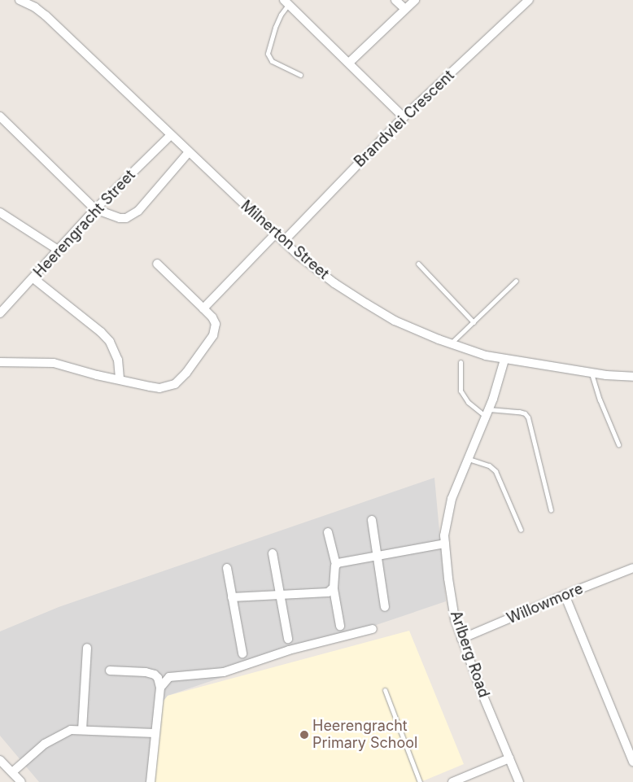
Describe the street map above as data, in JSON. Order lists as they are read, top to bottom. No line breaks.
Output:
{"streets":{"street":["Brandvlei Crescent","Heerengracht Street","Milnerton Street","Willowmore","Arlberg Road"]},"crossings":[["Brandvlei Crescent","Milnerton Street"],["Heerengracht Street","Milnerton Street"],["Milnerton Street","Arlberg Road"],["Willowmore","Arlberg Road"]],"places":["Heerengracht Primary School"]}
